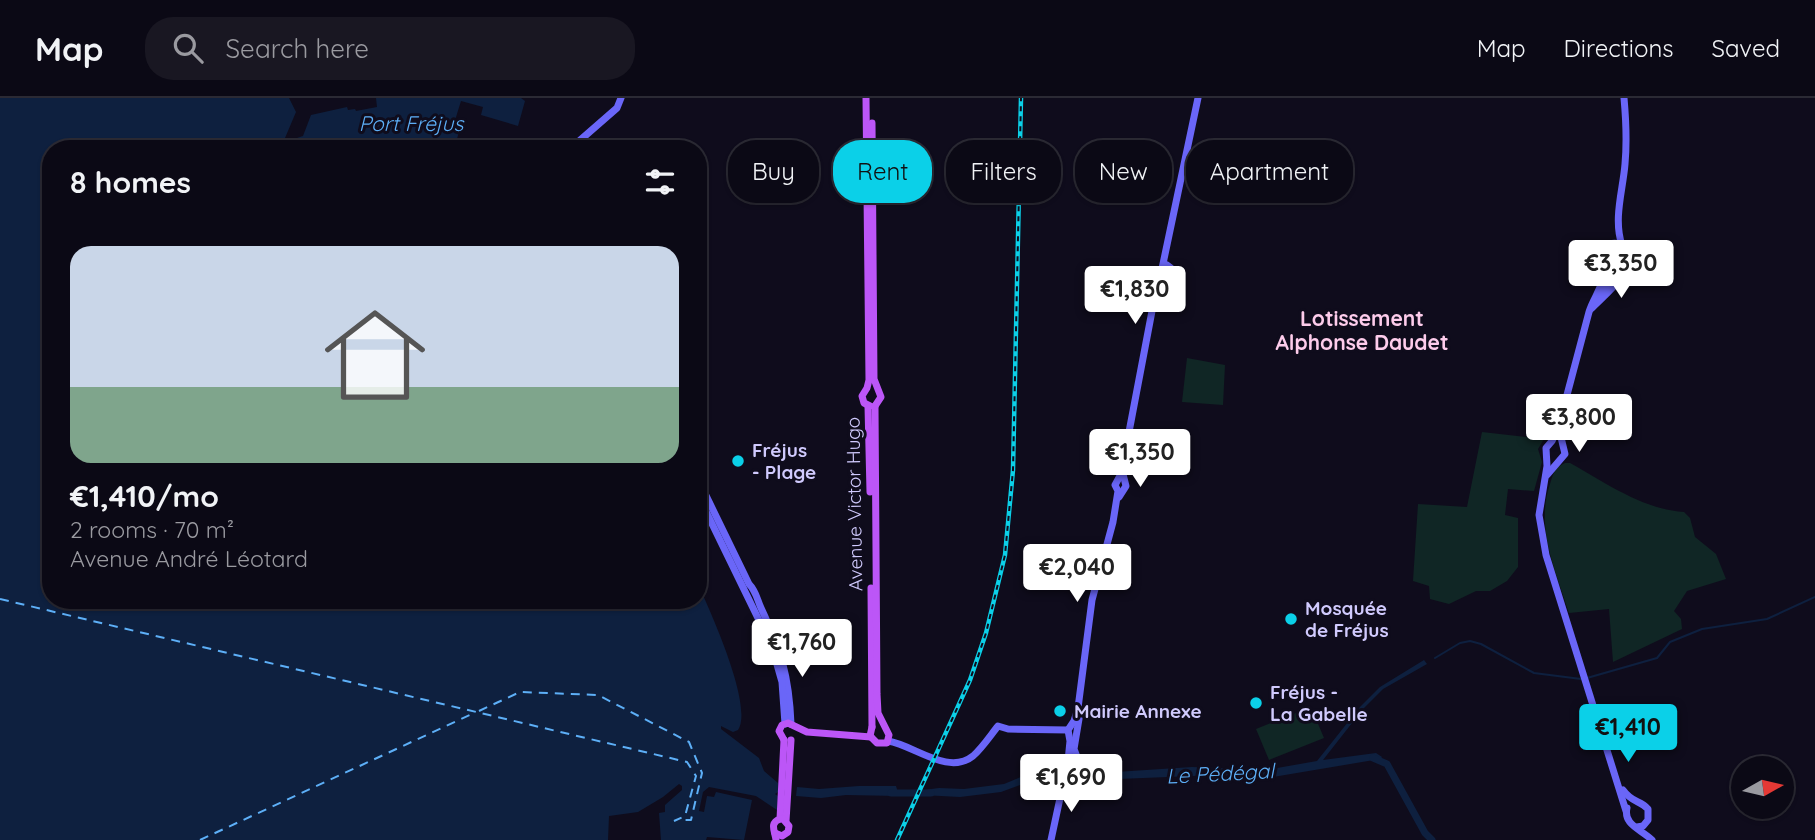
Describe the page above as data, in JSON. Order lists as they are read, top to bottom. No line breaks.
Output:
{"streets":{"main road":["Avenue Victor Hugo"]},"districts":["Lotissement Alphonse Daudet"],"water":["Port Fréjus","Le Pédégal"],"places":["Fréjus - Plage","Mosquée de Fréjus","Fréjus - La Gabelle","Mairie Annexe"],"north":"right","page":{"header":"Map","search":"Search here","nav":["Map","Directions","Saved"],"chip":["Buy","Rent","Filters","New","Apartment"],"heading":"8 homes","list":[{"name":"€1,410/mo","note":"2 rooms · 70 m² · Avenue André Léotard"}],"price":["€3,350","€1,830","€3,800","€1,350","€2,040","€1,760","€1,410","€1,690"]}}
